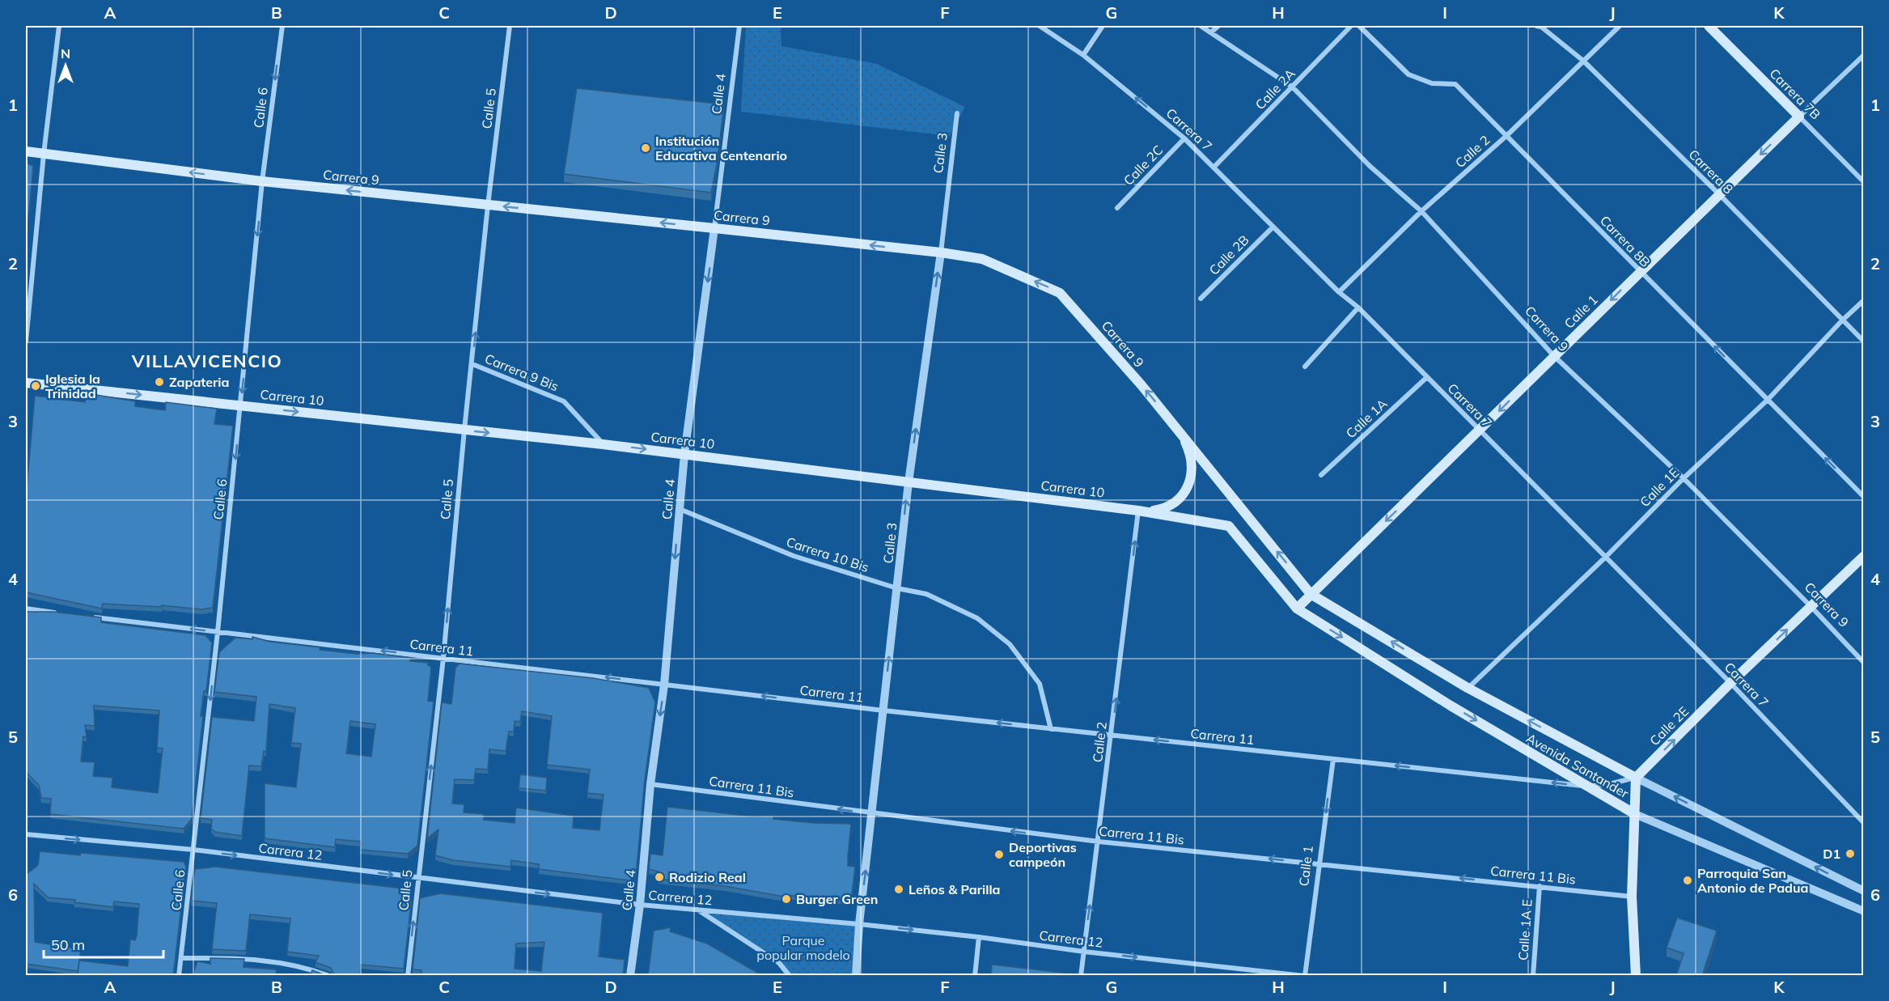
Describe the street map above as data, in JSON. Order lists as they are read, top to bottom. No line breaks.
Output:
{"streets":{"main road":["Carrera 7B","Carrera 9","Calle 1","Carrera 10","Calle 2E","Avenida Santander"],"street":["Calle 2A","Calle 4","Calle 6","Calle 5","Carrera 7","Calle 2","Calle 3","Calle 2C","Carrera 8","Carrera 8B","Calle 2B","Carrera 9 Bis","Calle 1A","Calle 1E","Carrera 10 Bis","Carrera 11","Carrera 11 Bis","Carrera 12","Calle 1A E"]},"crossings":[["Calle 2A","Carrera 7"],["Calle 2A","Carrera 9"],["Calle 4","Carrera 9"],["Calle 4","Carrera 10"],["Calle 4","Carrera 10 Bis"],["Calle 4","Carrera 11"],["Calle 4","Carrera 11 Bis"],["Calle 4","Carrera 12"],["Carrera 7B","Calle 1"],["Calle 6","Carrera 9"],["Calle 6","Carrera 10"],["Calle 6","Carrera 11"],["Calle 6","Carrera 12"],["Calle 5","Carrera 9"],["Calle 5","Carrera 9 Bis"],["Calle 5","Carrera 10"],["Calle 5","Carrera 11"],["Calle 5","Carrera 12"],["Carrera 7","Calle 2"],["Carrera 7","Calle 2C"],["Carrera 7","Calle 2B"],["Carrera 7","Calle 1"],["Carrera 7","Calle 1A"],["Carrera 7","Calle 1E"],["Carrera 7","Calle 2E"],["Calle 2","Carrera 8"],["Calle 2","Carrera 9"],["Calle 2","Carrera 8B"],["Calle 2","Carrera 10"],["Calle 2","Carrera 11"],["Calle 2","Carrera 11 Bis"],["Calle 2","Carrera 12"],["Calle 3","Carrera 9"],["Calle 3","Carrera 10"],["Calle 3","Carrera 10 Bis"],["Calle 3","Carrera 11"],["Calle 3","Carrera 11 Bis"],["Calle 3","Carrera 12"],["Carrera 8","Calle 1"],["Carrera 8","Calle 1E"],["Carrera 9","Calle 1"],["Carrera 9","Calle 1E"],["Carrera 9","Calle 2E"],["Carrera 9","Avenida Santander"],["Carrera 8B","Calle 1"],["Carrera 8B","Calle 1E"],["Calle 1","Carrera 10"],["Calle 1","Carrera 11"],["Calle 1","Avenida Santander"],["Calle 1","Carrera 11 Bis"],["Calle 1","Carrera 12"],["Carrera 9 Bis","Carrera 10"],["Carrera 10","Avenida Santander"],["Calle 1E","Avenida Santander"],["Carrera 10 Bis","Carrera 11"],["Carrera 11","Calle 2E"],["Carrera 11","Avenida Santander"],["Calle 2E","Avenida Santander"],["Carrera 11 Bis","Calle 1A E"]],"one_way":["Calle 4","Calle 6","Calle 5","Calle 2","Calle 3","Carrera 9","Carrera 8B","Calle 1","Carrera 10","Carrera 11","Calle 2E","Carrera 11 Bis","Carrera 12"],"districts":["VILLAVICENCIO"],"parks":["Parque popular modelo"],"places":["Institución Educativa Centenario","Zapateria","Iglesia la Trinidad","D1","Deportivas campeón","Rodizio Real","Parroquia San Antonio de Padua","Leños & Parilla","Burger Green"],"scale_bar":"50 m","north":"top","grid":{"columns":["A","B","C","D","E","F","G","H","I","J","K"],"rows":["1","2","3","4","5","6"]}}
